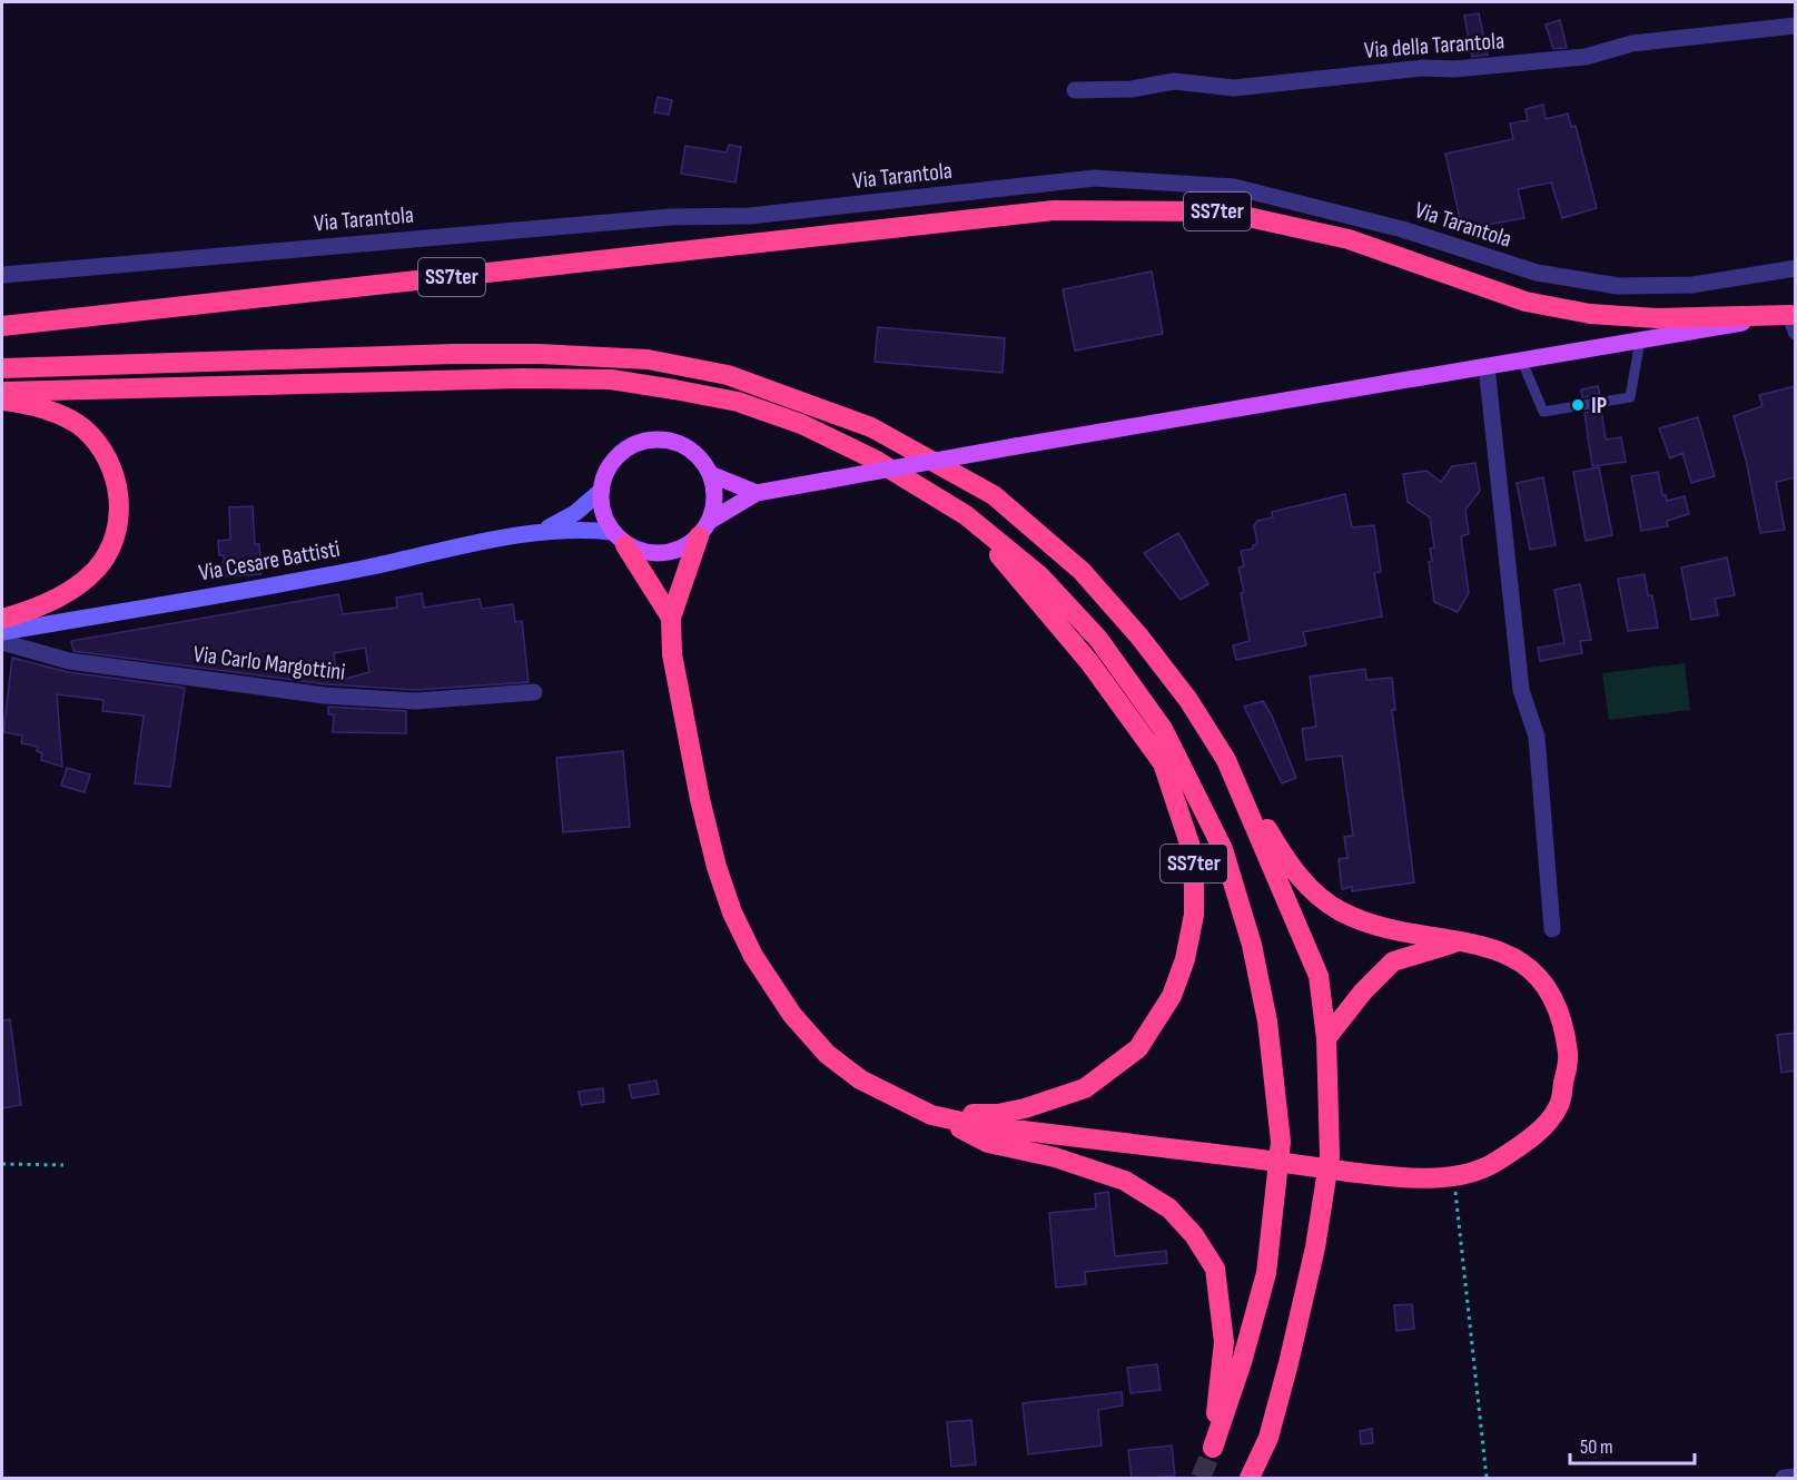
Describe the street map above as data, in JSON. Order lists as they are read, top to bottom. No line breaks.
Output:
{"streets":{"highway":["SS7ter"],"main road":["Via Cesare Battisti"],"street":["Via della Tarantola","Via Tarantola","Via Carlo Margottini"]},"places":["IP"],"scale_bar":"50 m"}
